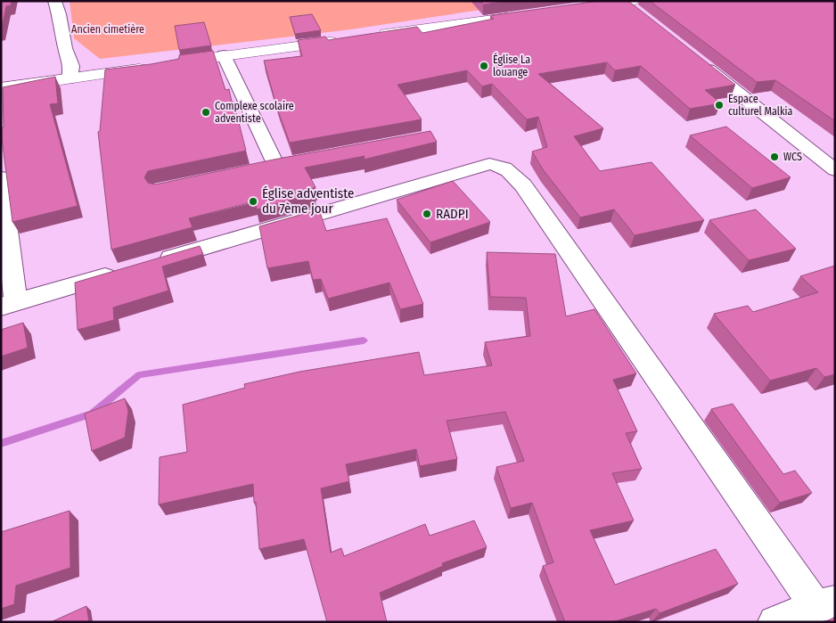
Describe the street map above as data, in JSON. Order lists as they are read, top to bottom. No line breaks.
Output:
{"parks":["Ancien cimetière"],"places":["Église La louange","Espace culturel Malkia","Complexe scolaire adventiste","WCS","Église adventiste du 7ème jour","RADPI"]}
